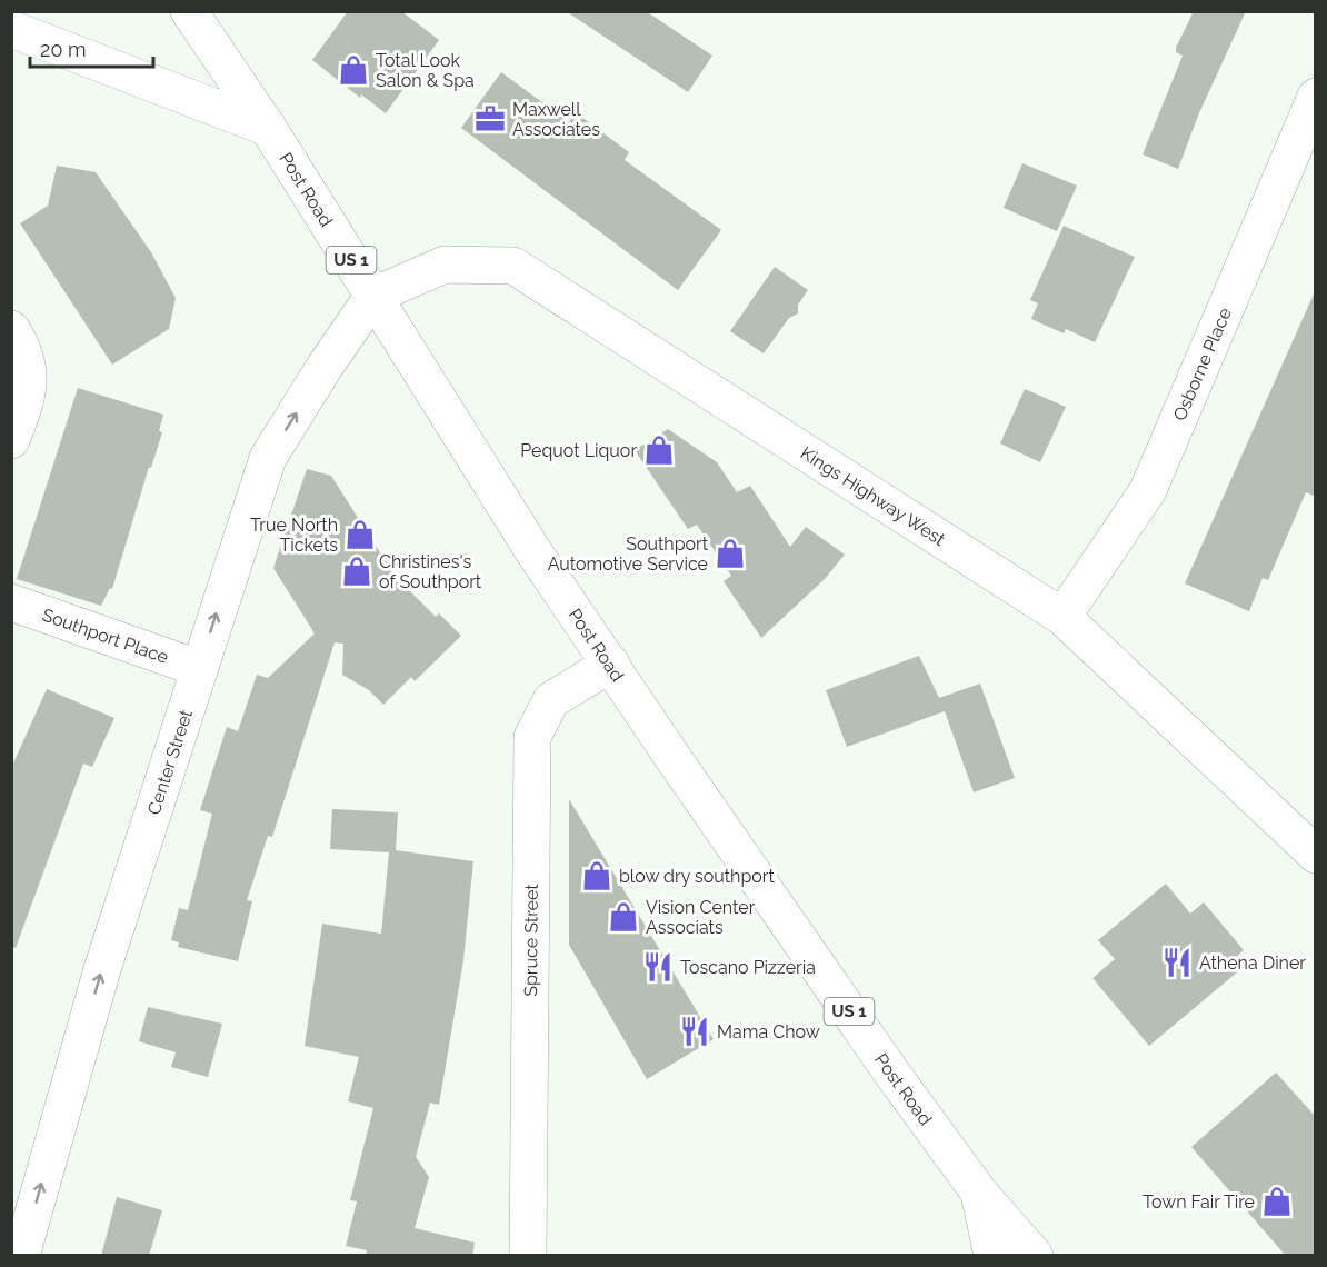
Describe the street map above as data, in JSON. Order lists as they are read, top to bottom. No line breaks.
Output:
{"streets":{"street":["Post Road","US 1","Osborne Place","Kings Highway West","Southport Place","Center Street","Spruce Street"]},"crossings":[["Post Road","Kings Highway West"],["Post Road","Center Street"],["Post Road","Spruce Street"],["Osborne Place","Kings Highway West"],["Kings Highway West","Center Street"],["Southport Place","Center Street"]],"one_way":["Center Street"],"places":{"shop":["Total Look Salon & Spa","Pequot Liquor","True North Tickets","Southport Automotive Service","Christines's of Southport","blow dry southport","Vision Center Associats","Town Fair Tire"],"office":["Maxwell Associates"],"restaurant":["Athena Diner","Toscano Pizzeria","Mama Chow"]},"scale_bar":"20 m"}
